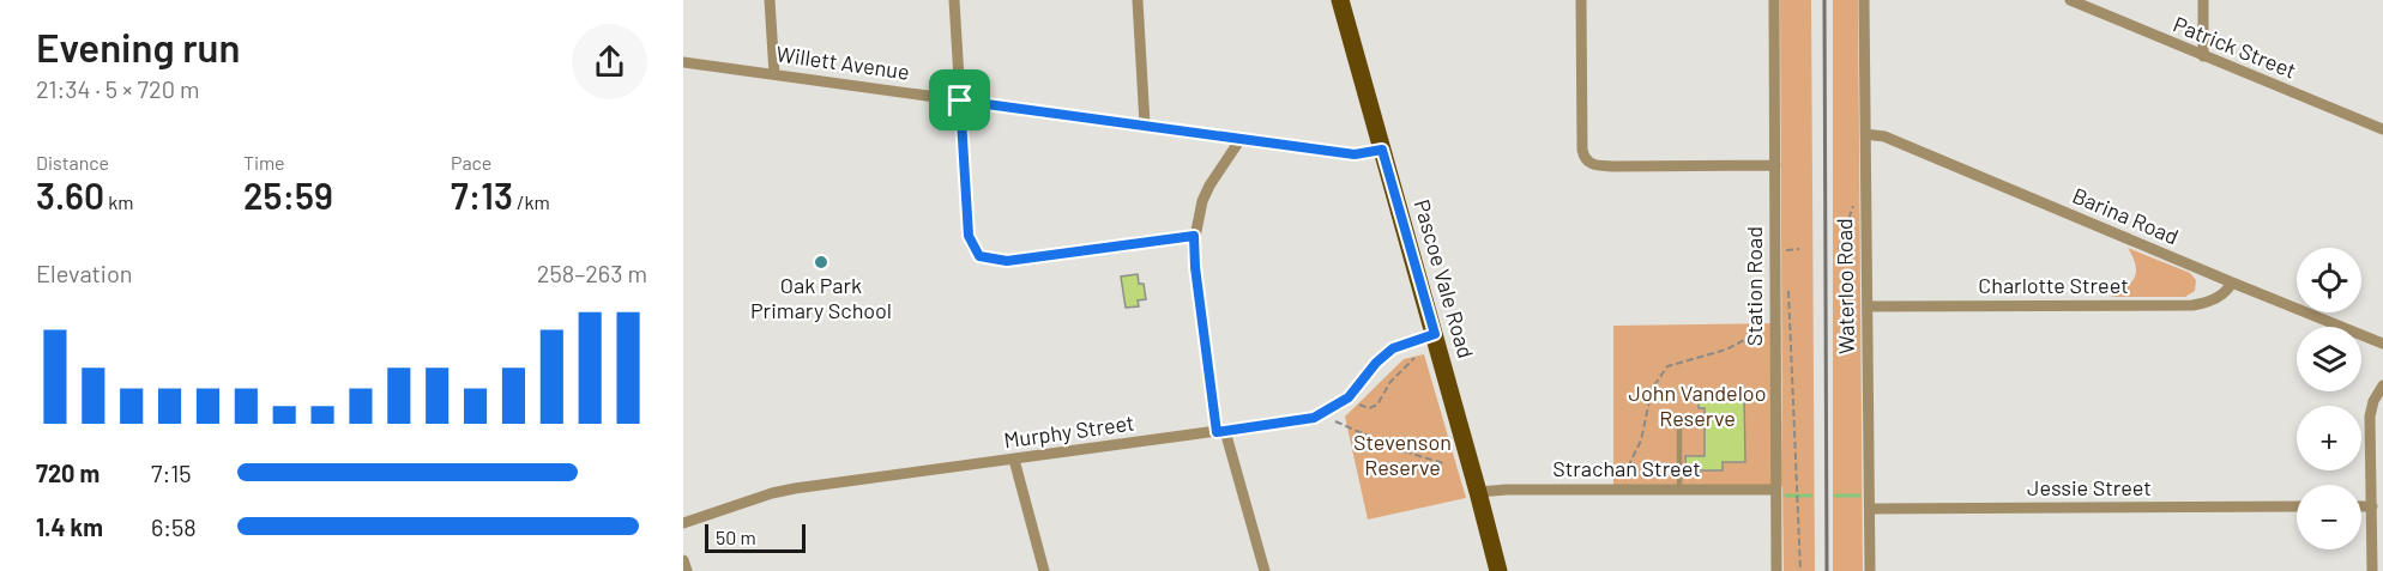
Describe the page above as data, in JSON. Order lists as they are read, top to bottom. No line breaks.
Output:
{"streets":{"main road":["Pascoe Vale Road"],"street":["Patrick Street","Willett Avenue","Barina Road","Station Road","Waterloo Road","Charlotte Street","Murphy Street","Strachan Street","Jessie Street"]},"crossings":[["Willett Avenue","Pascoe Vale Road"],["Barina Road","Waterloo Road"],["Barina Road","Charlotte Street"],["Pascoe Vale Road","Murphy Street"],["Pascoe Vale Road","Strachan Street"],["Station Road","Strachan Street"],["Waterloo Road","Charlotte Street"],["Waterloo Road","Jessie Street"]],"parks":["John Vandeloo Reserve","Stevenson Reserve"],"places":["Oak Park Primary School"],"scale_bar":"50 m","page":{"heading":["Evening run","21:34 · 5 × 720 m"],"stats":[["Distance","3.60 km"],["Time","25:59"],["Pace","7:13 /km"]],"chart":["Elevation","258–263 m"],"map_buttons":["+","−"],"list":[{"name":"720 m","note":"7:15"},{"name":"1.4 km","note":"6:58"}],"scale":"50 m"}}
